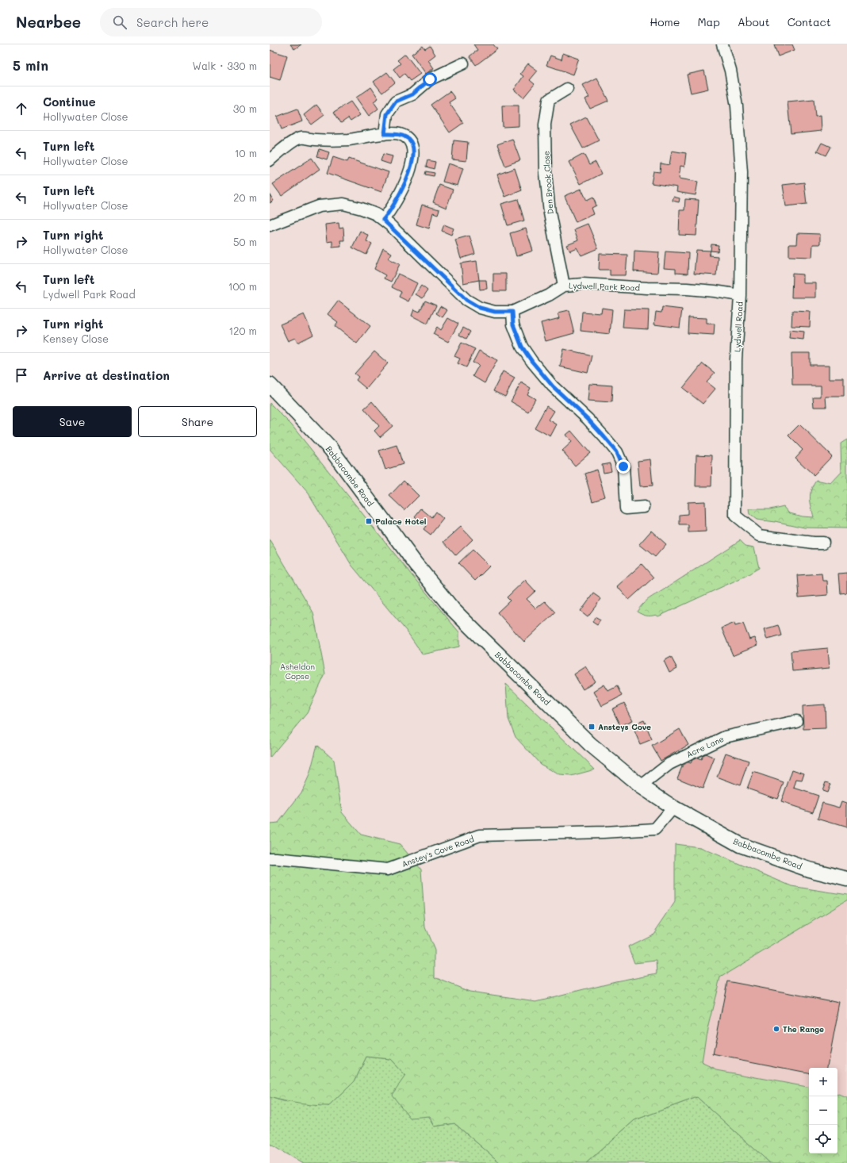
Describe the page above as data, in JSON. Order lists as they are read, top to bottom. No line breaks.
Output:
{"streets":{"main road":["Babbacombe Road"],"street":["Den Brook Close","Lydwell Park Road","Lydwell Road","Acre Lane","Anstey's Cove Road"]},"crossings":[["Den Brook Close","Lydwell Park Road"],["Lydwell Park Road","Lydwell Road"],["Babbacombe Road","Acre Lane"],["Babbacombe Road","Anstey's Cove Road"]],"parks":["Asheldon Copse"],"places":{"transit":["Palace Hotel","Ansteys Cove"],"other":["The Range"]},"page":{"header":"Nearbee","search":"Search here","nav":["Home","Map","About","Contact"],"heading":["5 min","Walk · 330 m"],"list":[["Continue","Hollywater Close","30 m"],["Turn left","Hollywater Close","10 m"],["Turn left","Hollywater Close","20 m"],["Turn right","Hollywater Close","50 m"],["Turn left","Lydwell Park Road","100 m"],["Turn right","Kensey Close","120 m"],"Arrive at destination"],"buttons":["Save","Share"],"map_buttons":["+","−"]}}
